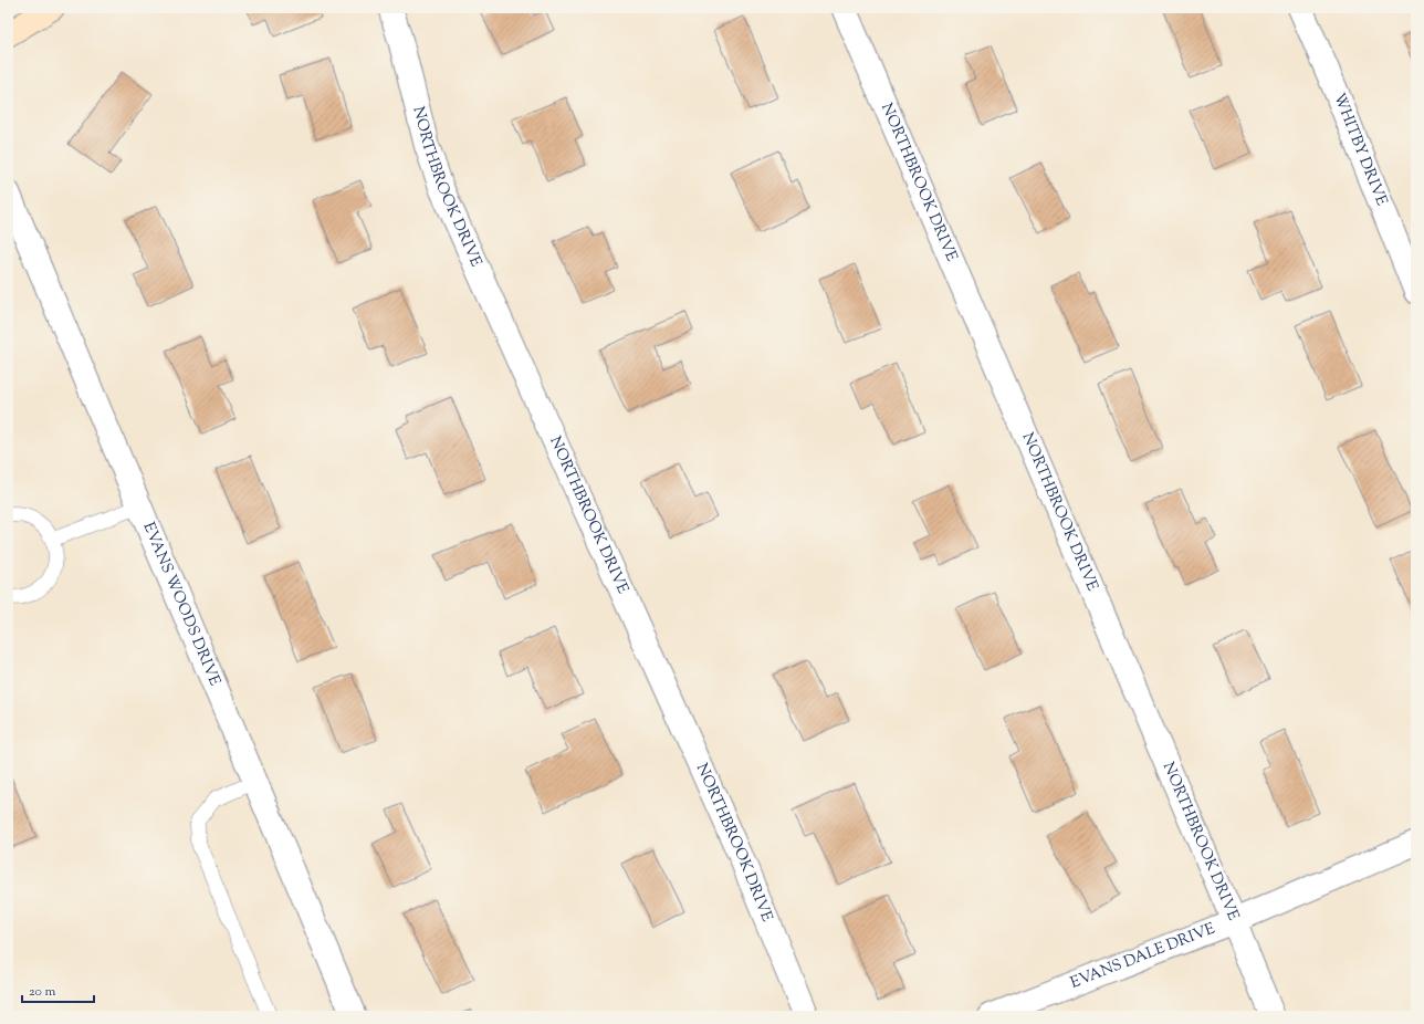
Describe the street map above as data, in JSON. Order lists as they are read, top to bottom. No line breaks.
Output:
{"streets":{"street":["WHITBY DRIVE","NORTHBROOK DRIVE","EVANS WOODS DRIVE","EVANS DALE DRIVE"]},"crossings":[["NORTHBROOK DRIVE","EVANS DALE DRIVE"]],"scale_bar":"20 m"}
